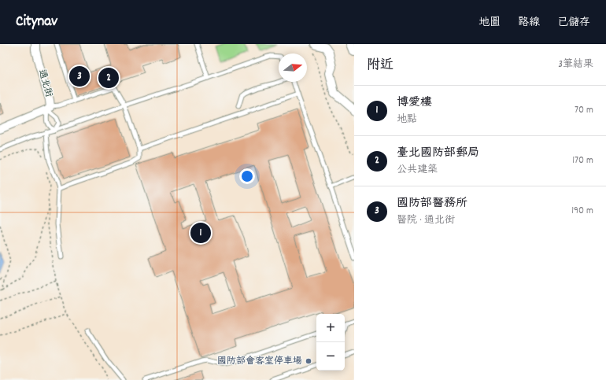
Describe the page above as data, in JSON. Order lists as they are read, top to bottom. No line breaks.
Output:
{"streets":{"street":["通北街"]},"places":["國防部會客室停車場"],"north":"right","page":{"header":"Citynav","nav":["地圖","路線","已儲存"],"heading":["附近","3筆結果"],"pins":["3","2","1"],"list":[{"mark":"1","name":"博愛樓","note":"地點","value":"70 m"},{"mark":"2","name":"臺北國防部郵局","note":"公共建築","value":"170 m"},{"mark":"3","name":"國防部醫務所","note":"醫院 · 通北街","value":"190 m"}],"map_buttons":["+","−"]}}
